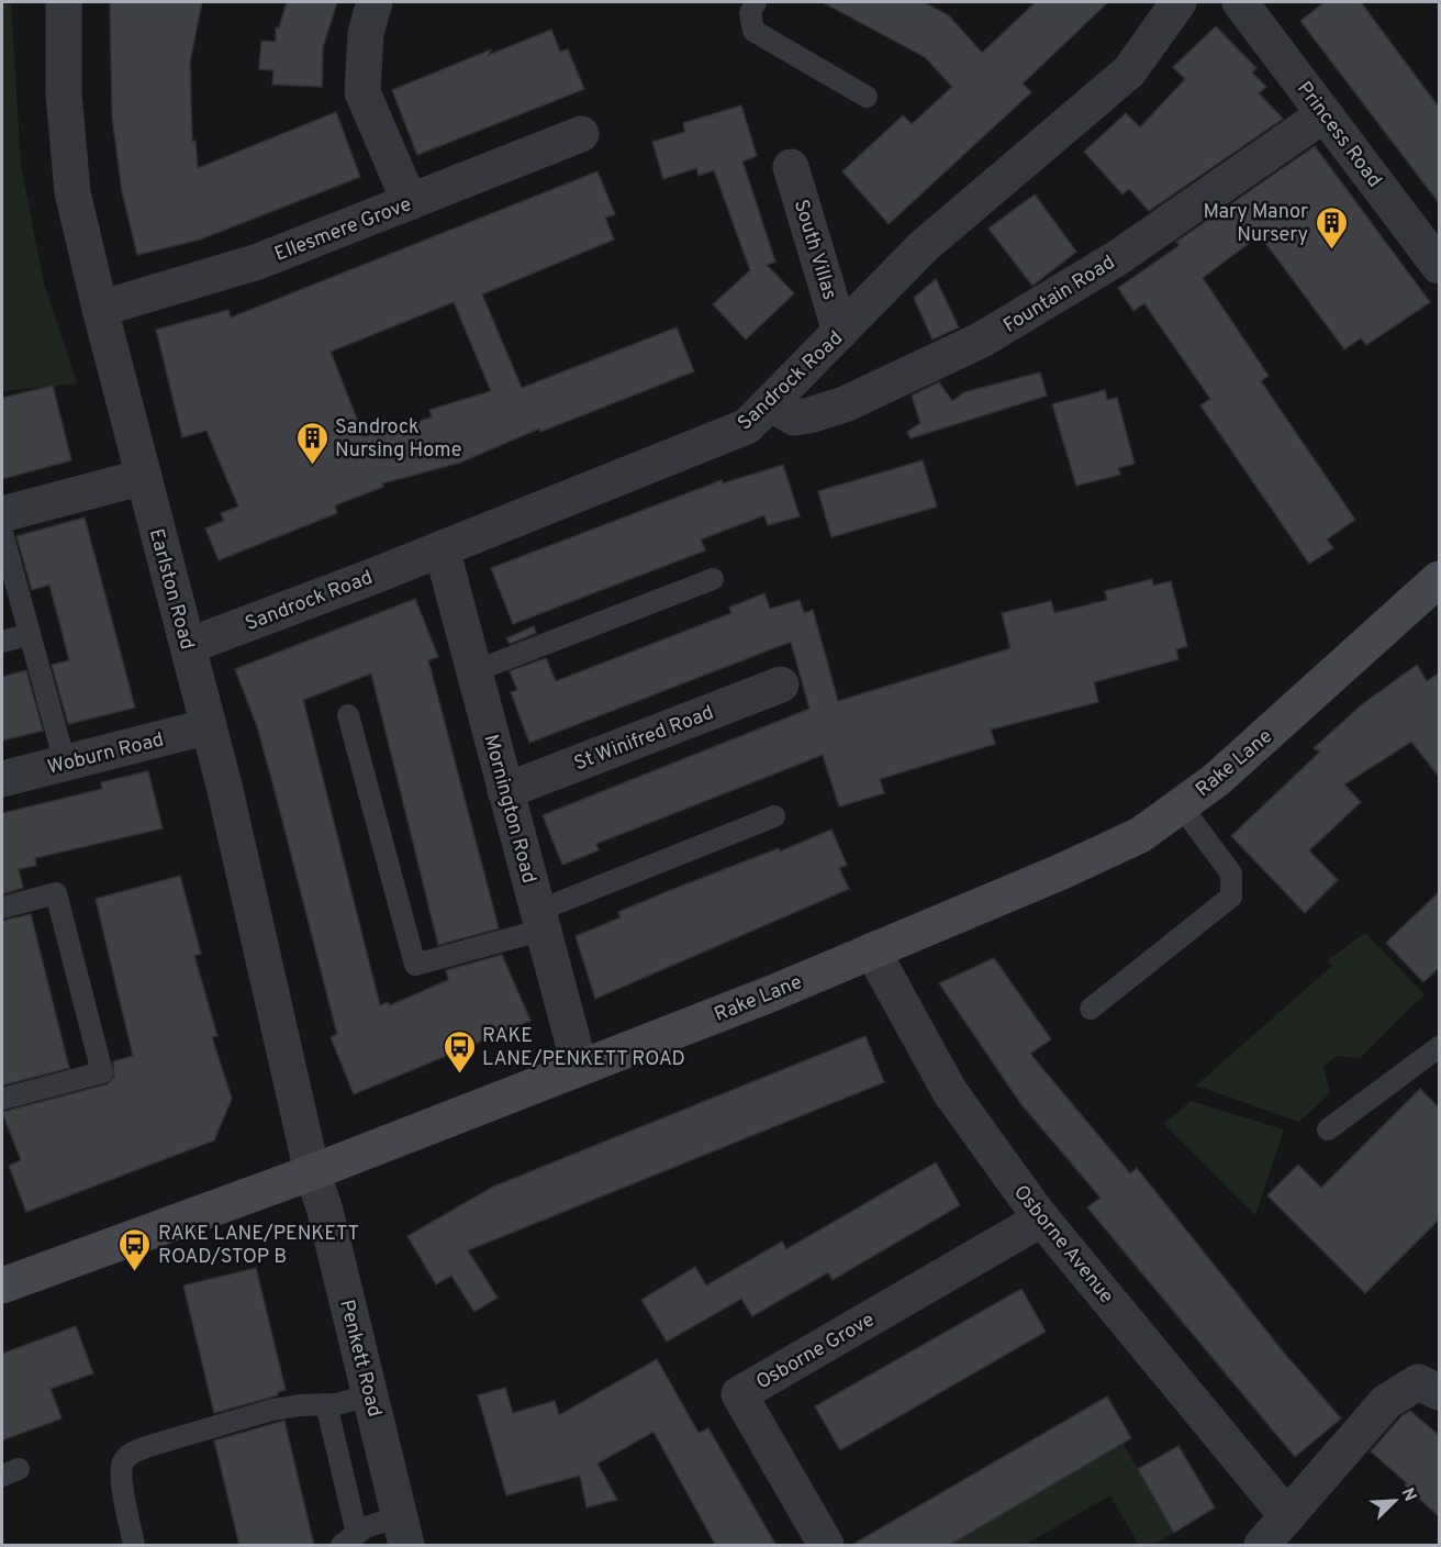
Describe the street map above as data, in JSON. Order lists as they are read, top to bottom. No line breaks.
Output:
{"streets":{"main road":["Rake Lane"],"street":["Princess Road","Ellesmere Grove","South Villas","Fountain Road","Sandrock Road","Earlston Road","St Winifred Road","Woburn Road","Mornington Road","Osborne Avenue","Osborne Grove","Penkett Road"]},"crossings":[["Princess Road","Fountain Road"],["Ellesmere Grove","Earlston Road"],["South Villas","Sandrock Road"],["Fountain Road","Sandrock Road"],["Sandrock Road","Earlston Road"],["Sandrock Road","Mornington Road"],["Earlston Road","Woburn Road"],["Earlston Road","Rake Lane"],["Earlston Road","Penkett Road"],["St Winifred Road","Mornington Road"],["Rake Lane","Mornington Road"],["Rake Lane","Osborne Avenue"],["Rake Lane","Penkett Road"],["Osborne Avenue","Osborne Grove"]],"places":{"building":["Mary Manor Nursery","Sandrock Nursing Home"],"bus stop":["RAKE LANE/PENKETT ROAD","RAKE LANE/PENKETT ROAD/STOP B"]},"north":"top right"}
